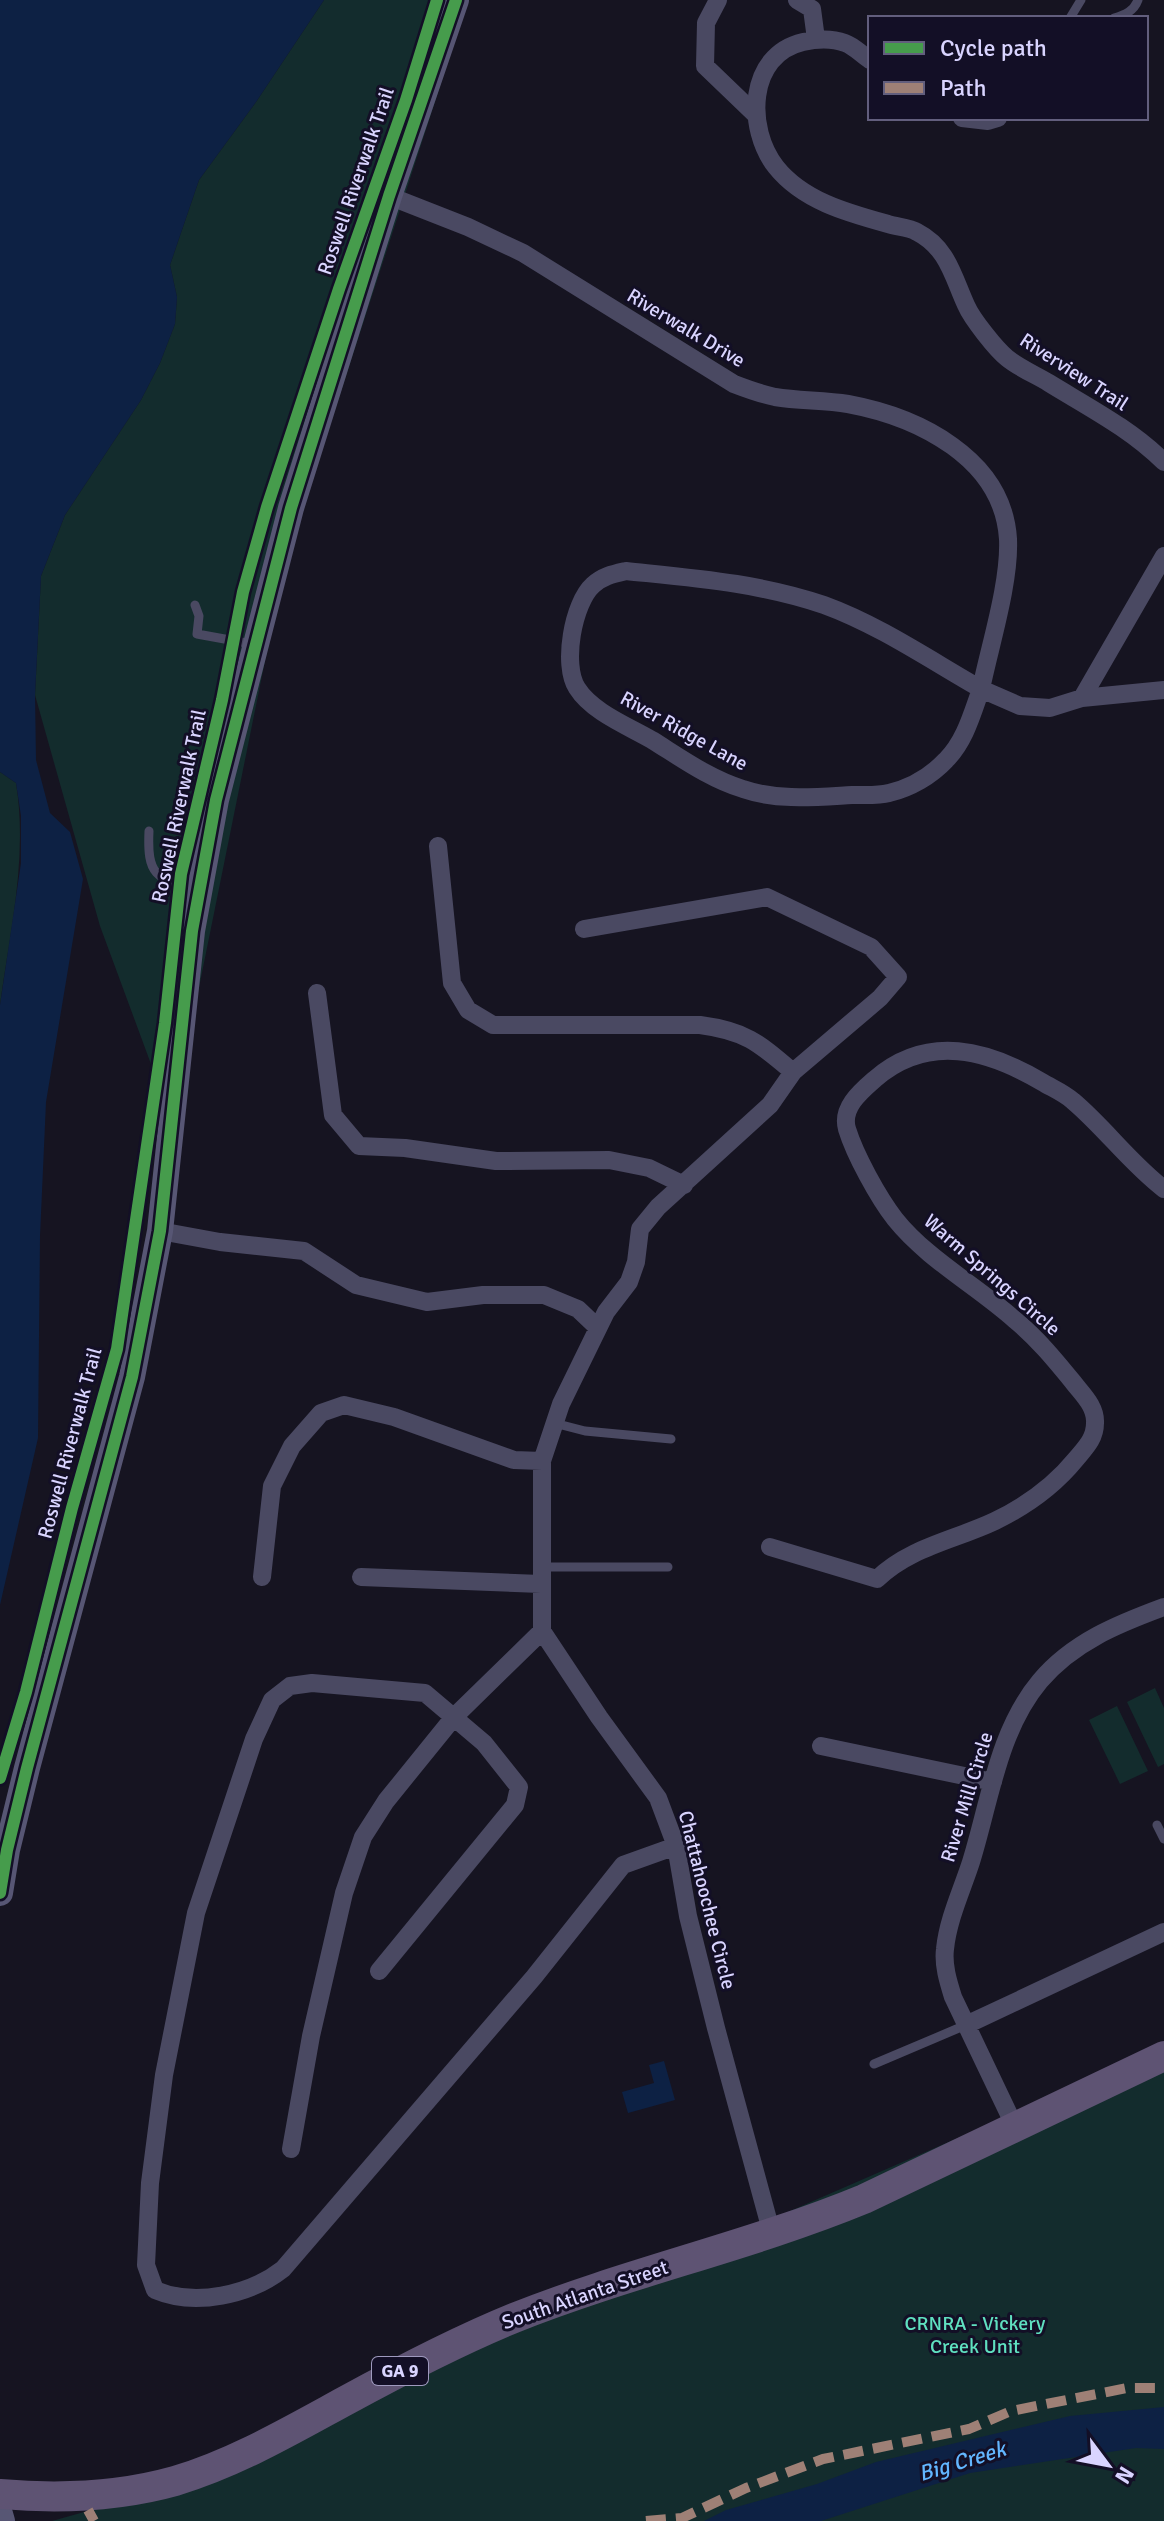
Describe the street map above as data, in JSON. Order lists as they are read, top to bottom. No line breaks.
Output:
{"streets":{"main road":["South Atlanta Street","GA 9"],"street":["Riverwalk Drive","Riverview Trail","River Ridge Lane","Warm Springs Circle","River Mill Circle","Chattahoochee Circle"],"cycle path":["Roswell Riverwalk Trail"]},"crossings":[["Riverwalk Drive","River Ridge Lane"],["River Mill Circle","South Atlanta Street"],["Chattahoochee Circle","South Atlanta Street"]],"water":["Big Creek"],"parks":["CRNRA - Vickery Creek Unit"],"legend":["Cycle path","Path"],"north":"bottom right"}
